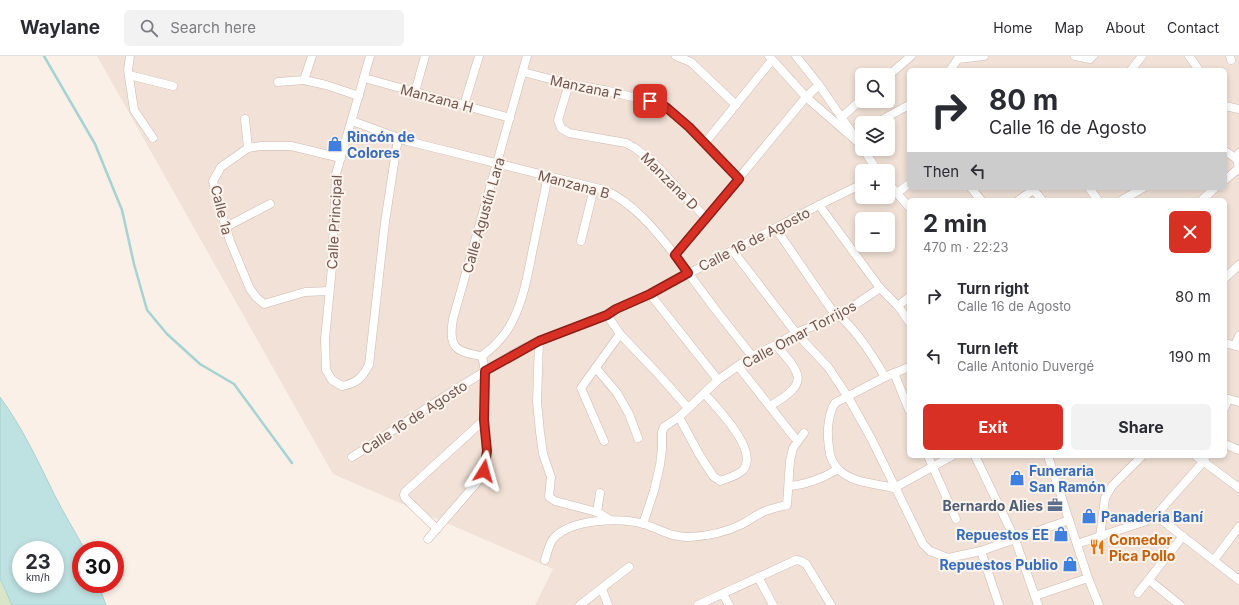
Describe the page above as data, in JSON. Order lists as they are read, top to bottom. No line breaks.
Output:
{"streets":{"street":["Manzana F","Manzana H","Manzana D","Manzana B","Calle 1a","Calle Agustín Lara","Calle Principal","Calle 16 de Agosto","Calle Omar Torrijos"]},"crossings":[["Manzana F","Manzana D"],["Manzana F","Calle Agustín Lara"],["Manzana H","Calle Agustín Lara"],["Manzana H","Calle Principal"],["Manzana B","Calle Agustín Lara"],["Manzana B","Calle Principal"],["Manzana B","Calle 16 de Agosto"],["Manzana B","Calle Omar Torrijos"],["Calle 1a","Calle Principal"]],"places":{"shop":["Rincón de Colores","Funeraria San Ramón","Panaderia Baní","Repuestos EE","Repuestos Publio"],"office":["Bernardo Alies"],"restaurant":["Comedor Pica Pollo"]},"page":{"header":"Waylane","search":"Search here","nav":["Home","Map","About","Contact"],"map_buttons":["+","−"],"turn":["80 m","Calle 16 de Agosto"],"then":"Then","heading":["2 min","470 m · 22:23"],"list":[{"name":"Turn right","note":"Calle 16 de Agosto","value":"80 m"},{"name":"Turn left","note":"Calle Antonio Duvergé","value":"190 m"}],"buttons":["Exit","Share"],"speed":"23 km/h","limit":"30"}}
